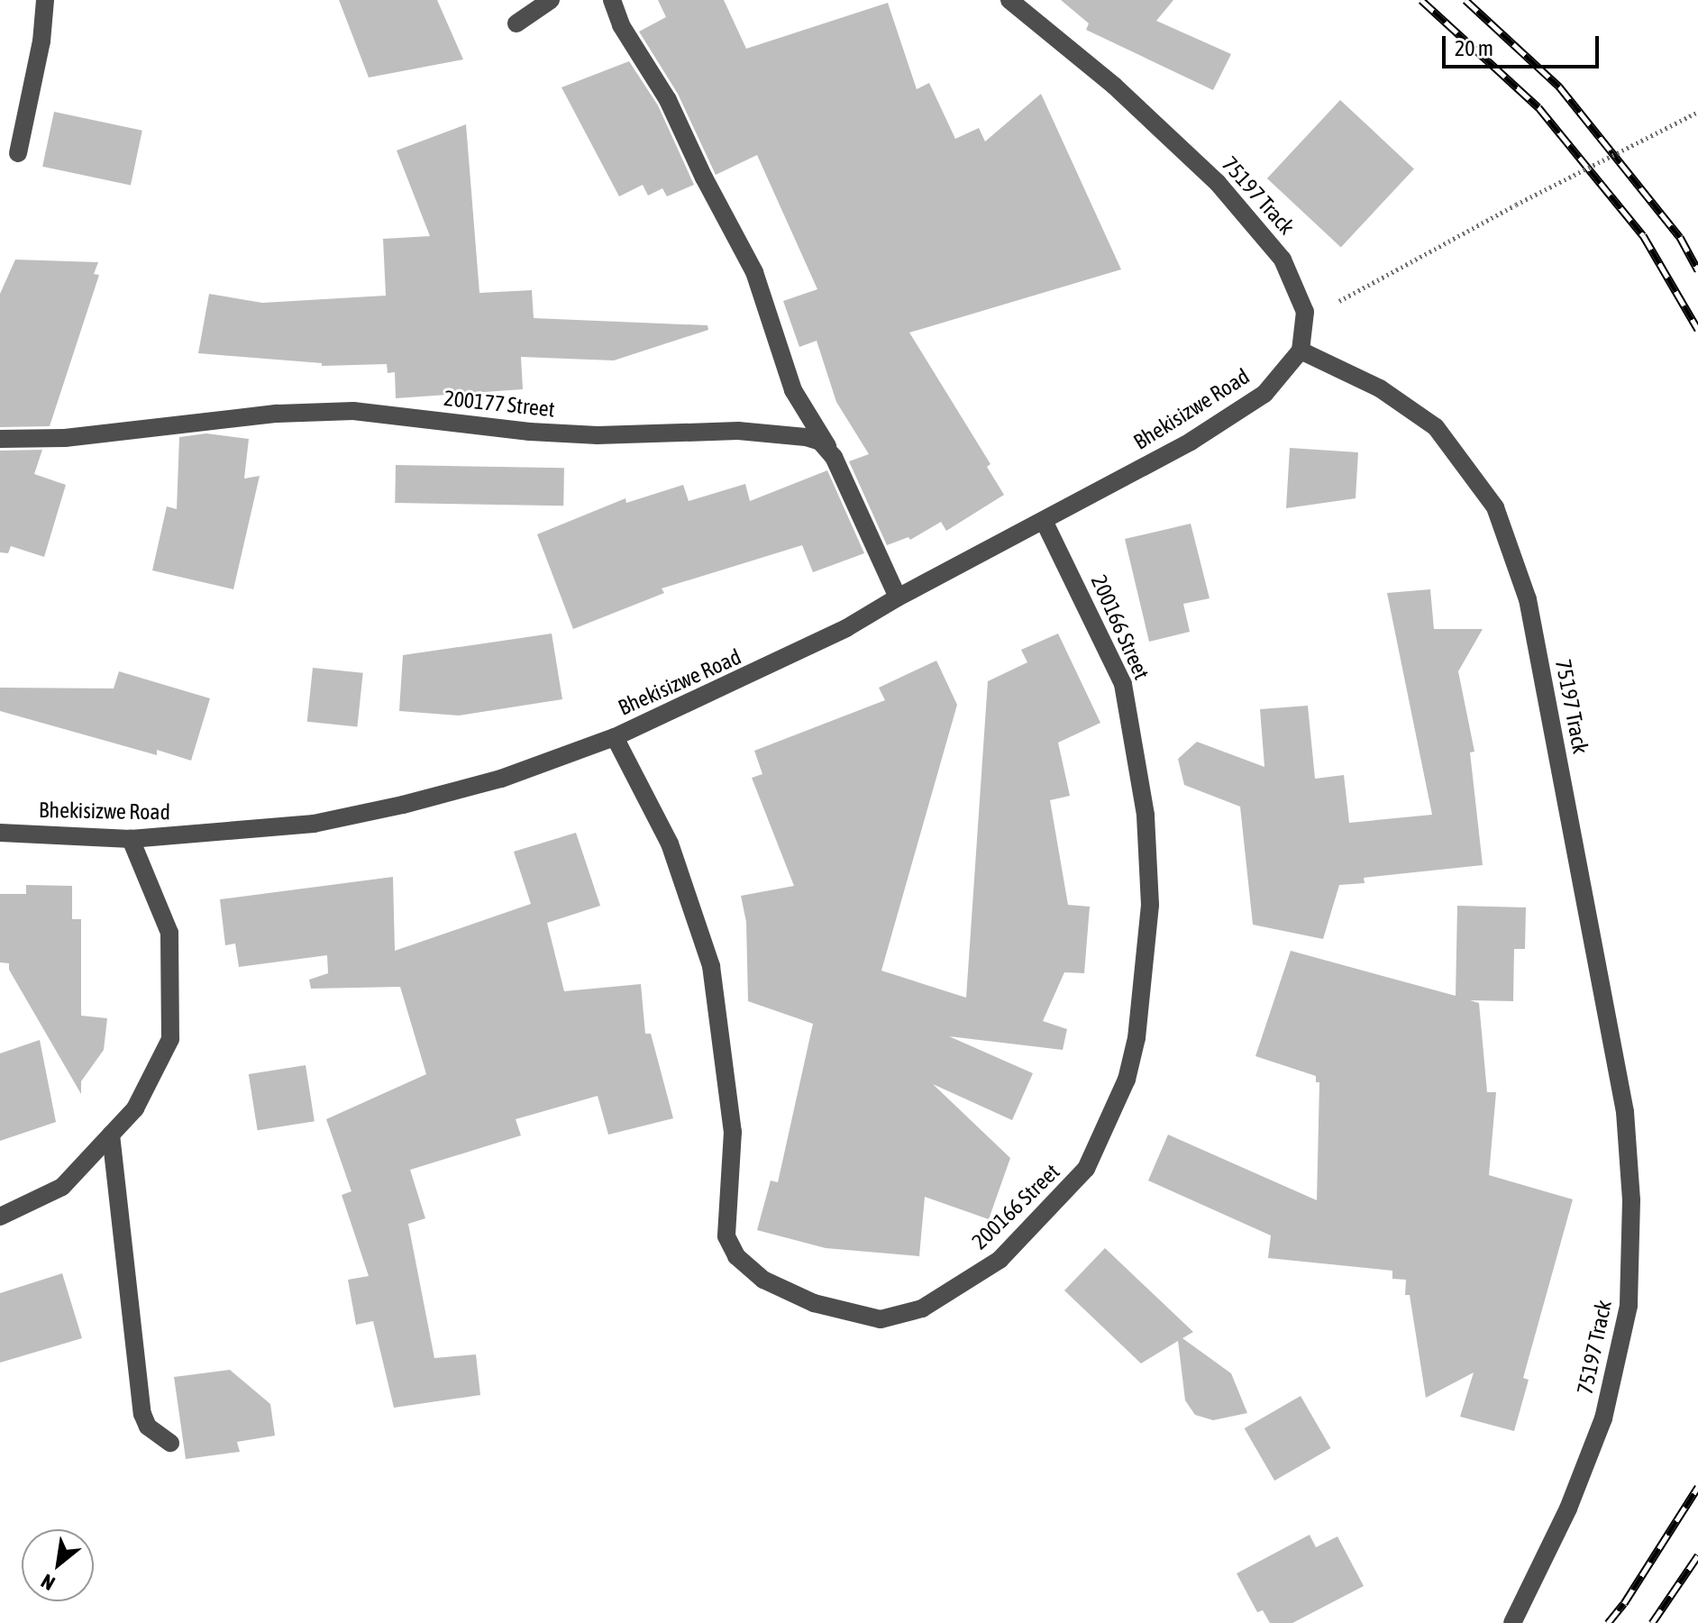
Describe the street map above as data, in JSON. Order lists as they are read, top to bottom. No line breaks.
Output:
{"streets":{"street":["75197 Track","200177 Street","Bhekisizwe Road","200166 Street"]},"crossings":[["75197 Track","Bhekisizwe Road"],["Bhekisizwe Road","200166 Street"]],"scale_bar":"20 m","north":"bottom left"}
